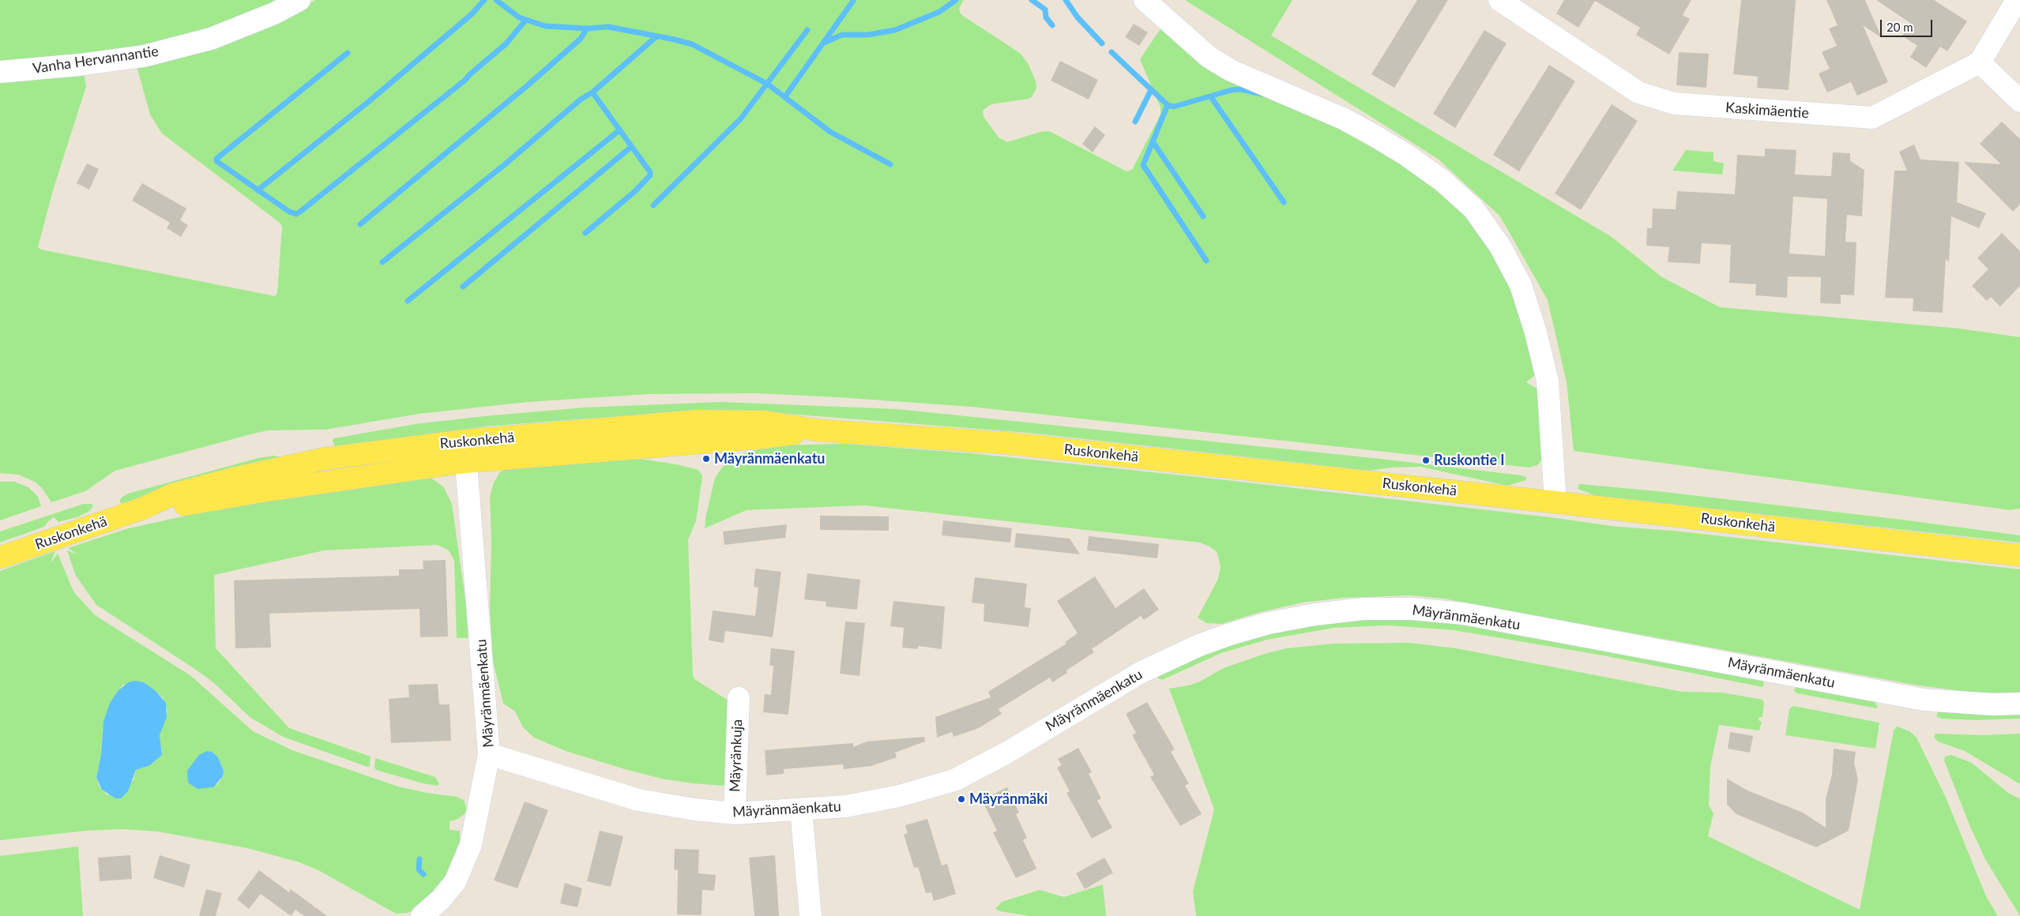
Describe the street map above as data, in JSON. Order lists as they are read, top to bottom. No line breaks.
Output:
{"streets":{"main road":["Ruskonkehä"],"street":["Vanha Hervannantie","Kaskimäentie","Mäyränmäenkatu","Mäyränkuja"]},"crossings":[["Ruskonkehä","Mäyränmäenkatu"],["Mäyränmäenkatu","Mäyränkuja"]],"places":["Mäyränmäenkatu","Ruskontie I","Mäyränmäki"],"scale_bar":"20 m"}
